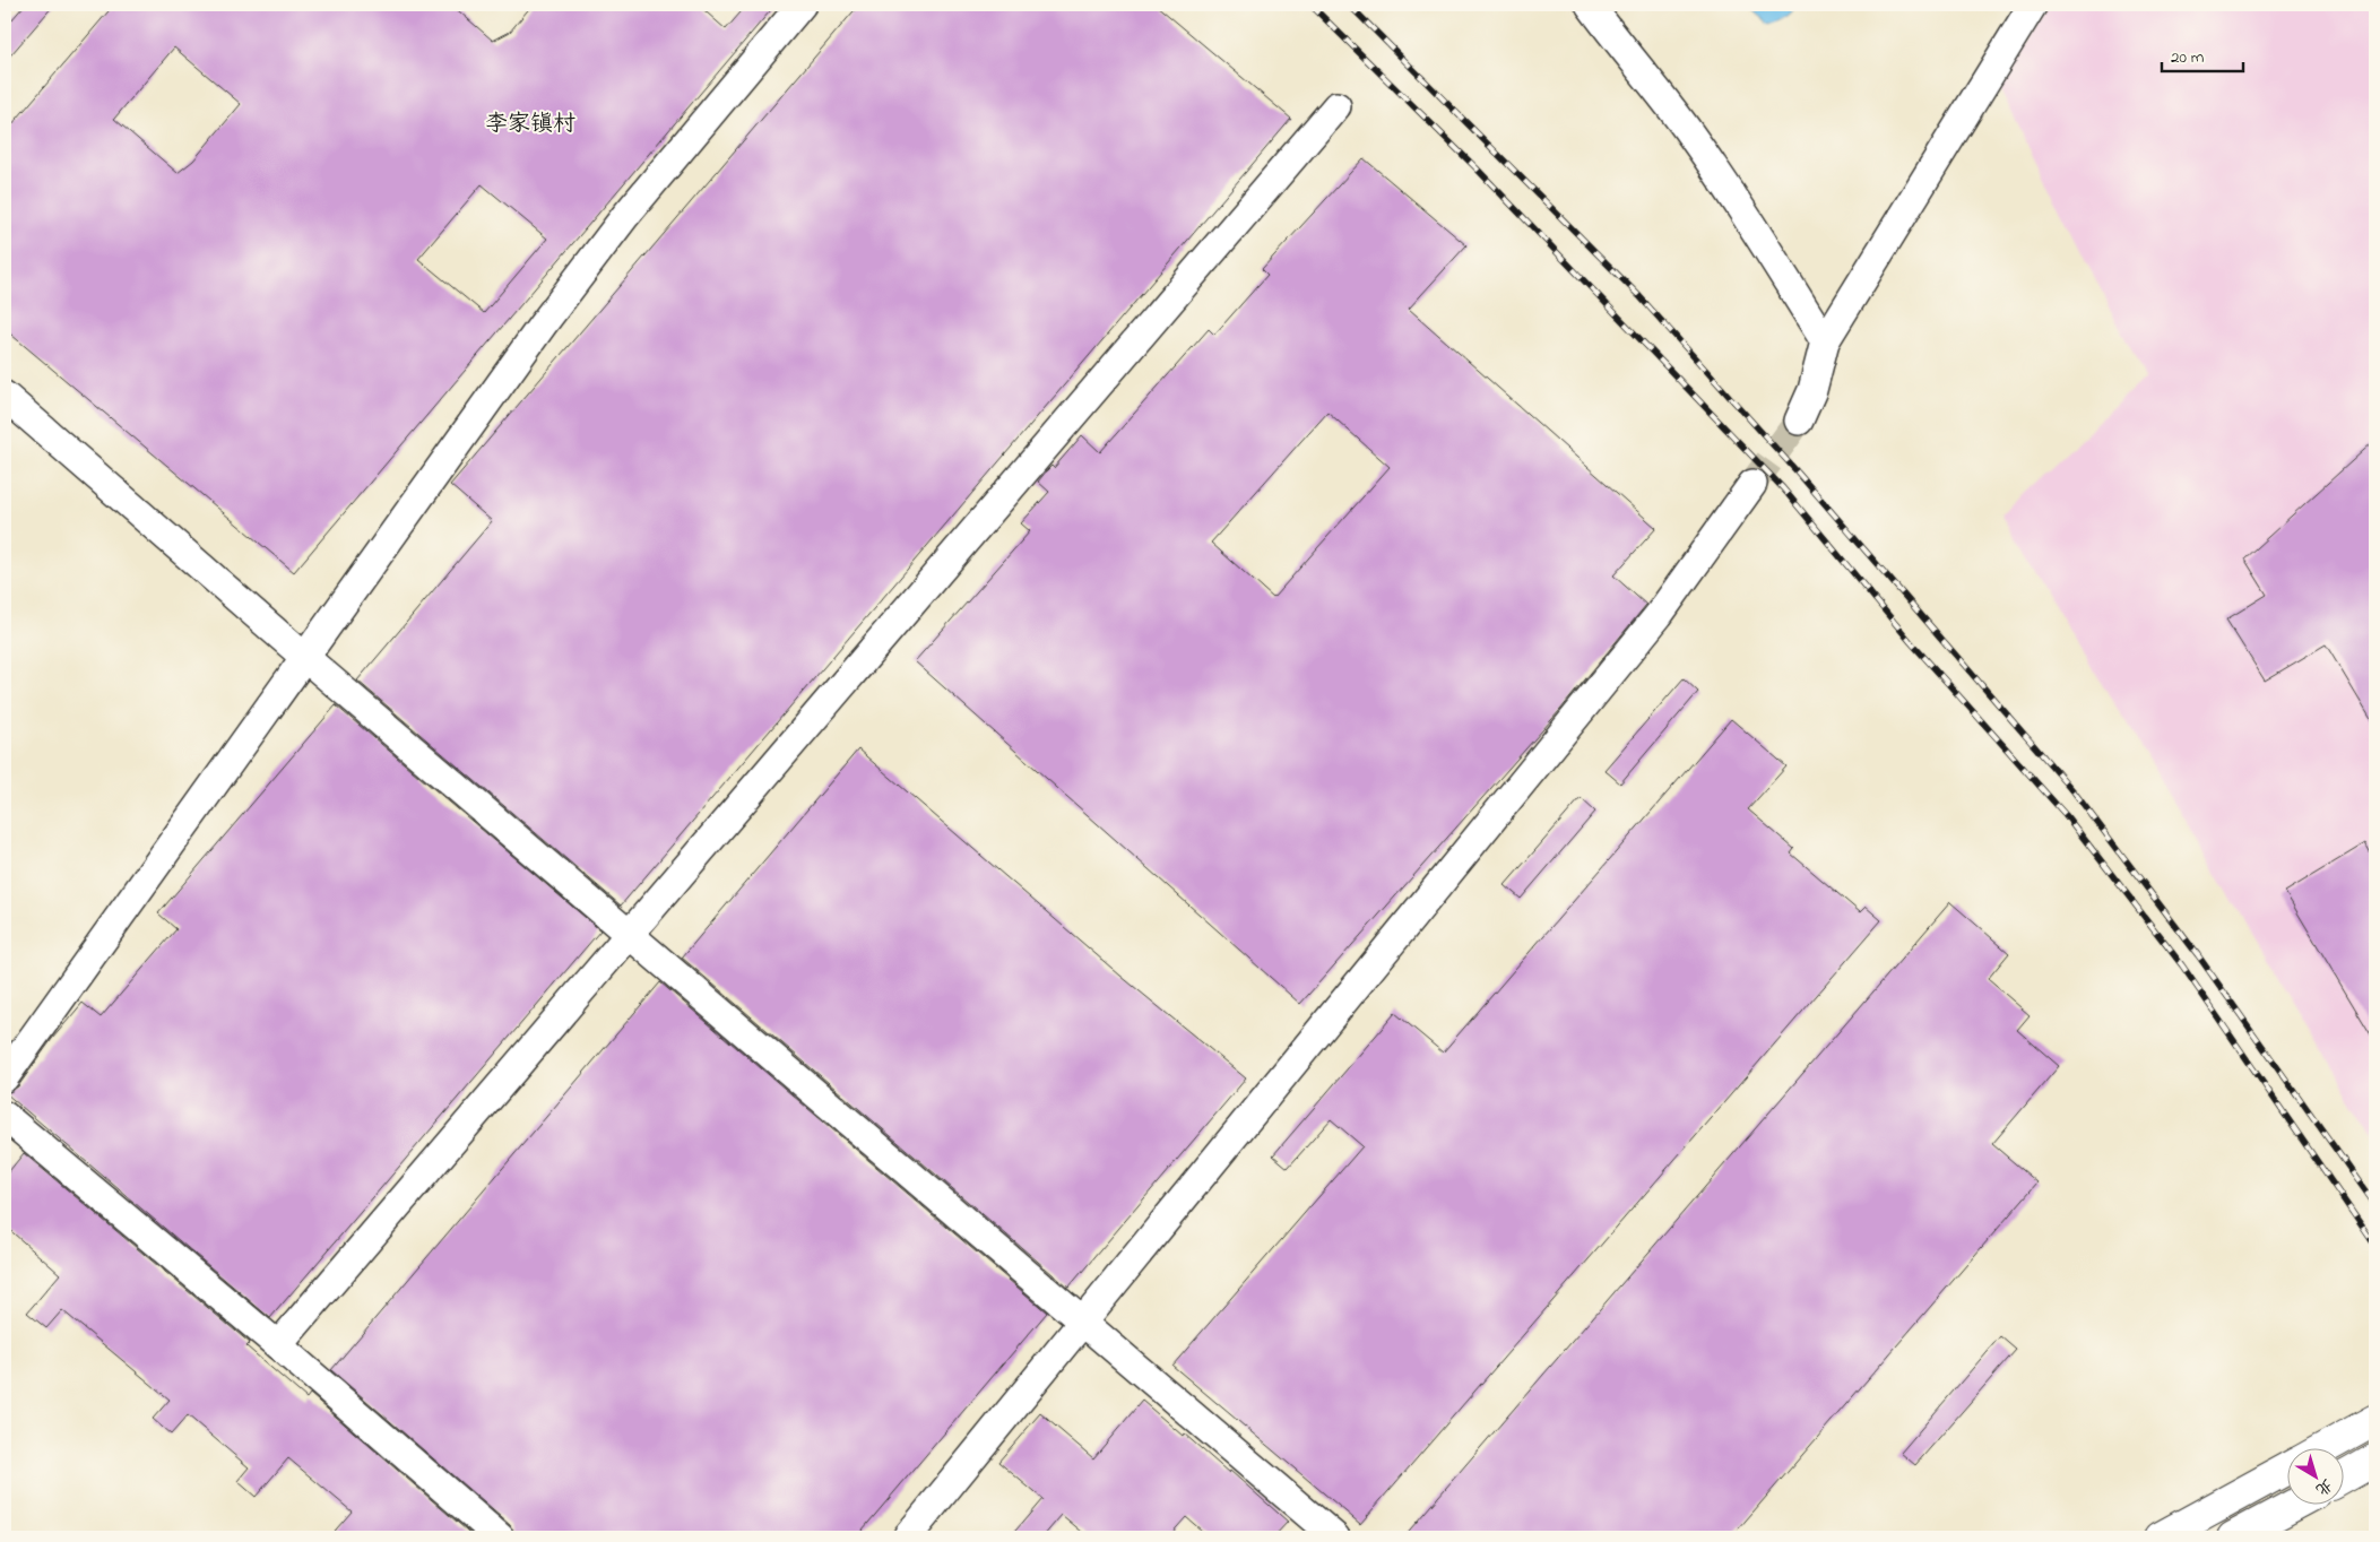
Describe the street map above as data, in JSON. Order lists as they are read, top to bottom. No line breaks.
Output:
{"districts":["李家镇村"],"scale_bar":"20 m","north":"bottom right"}
